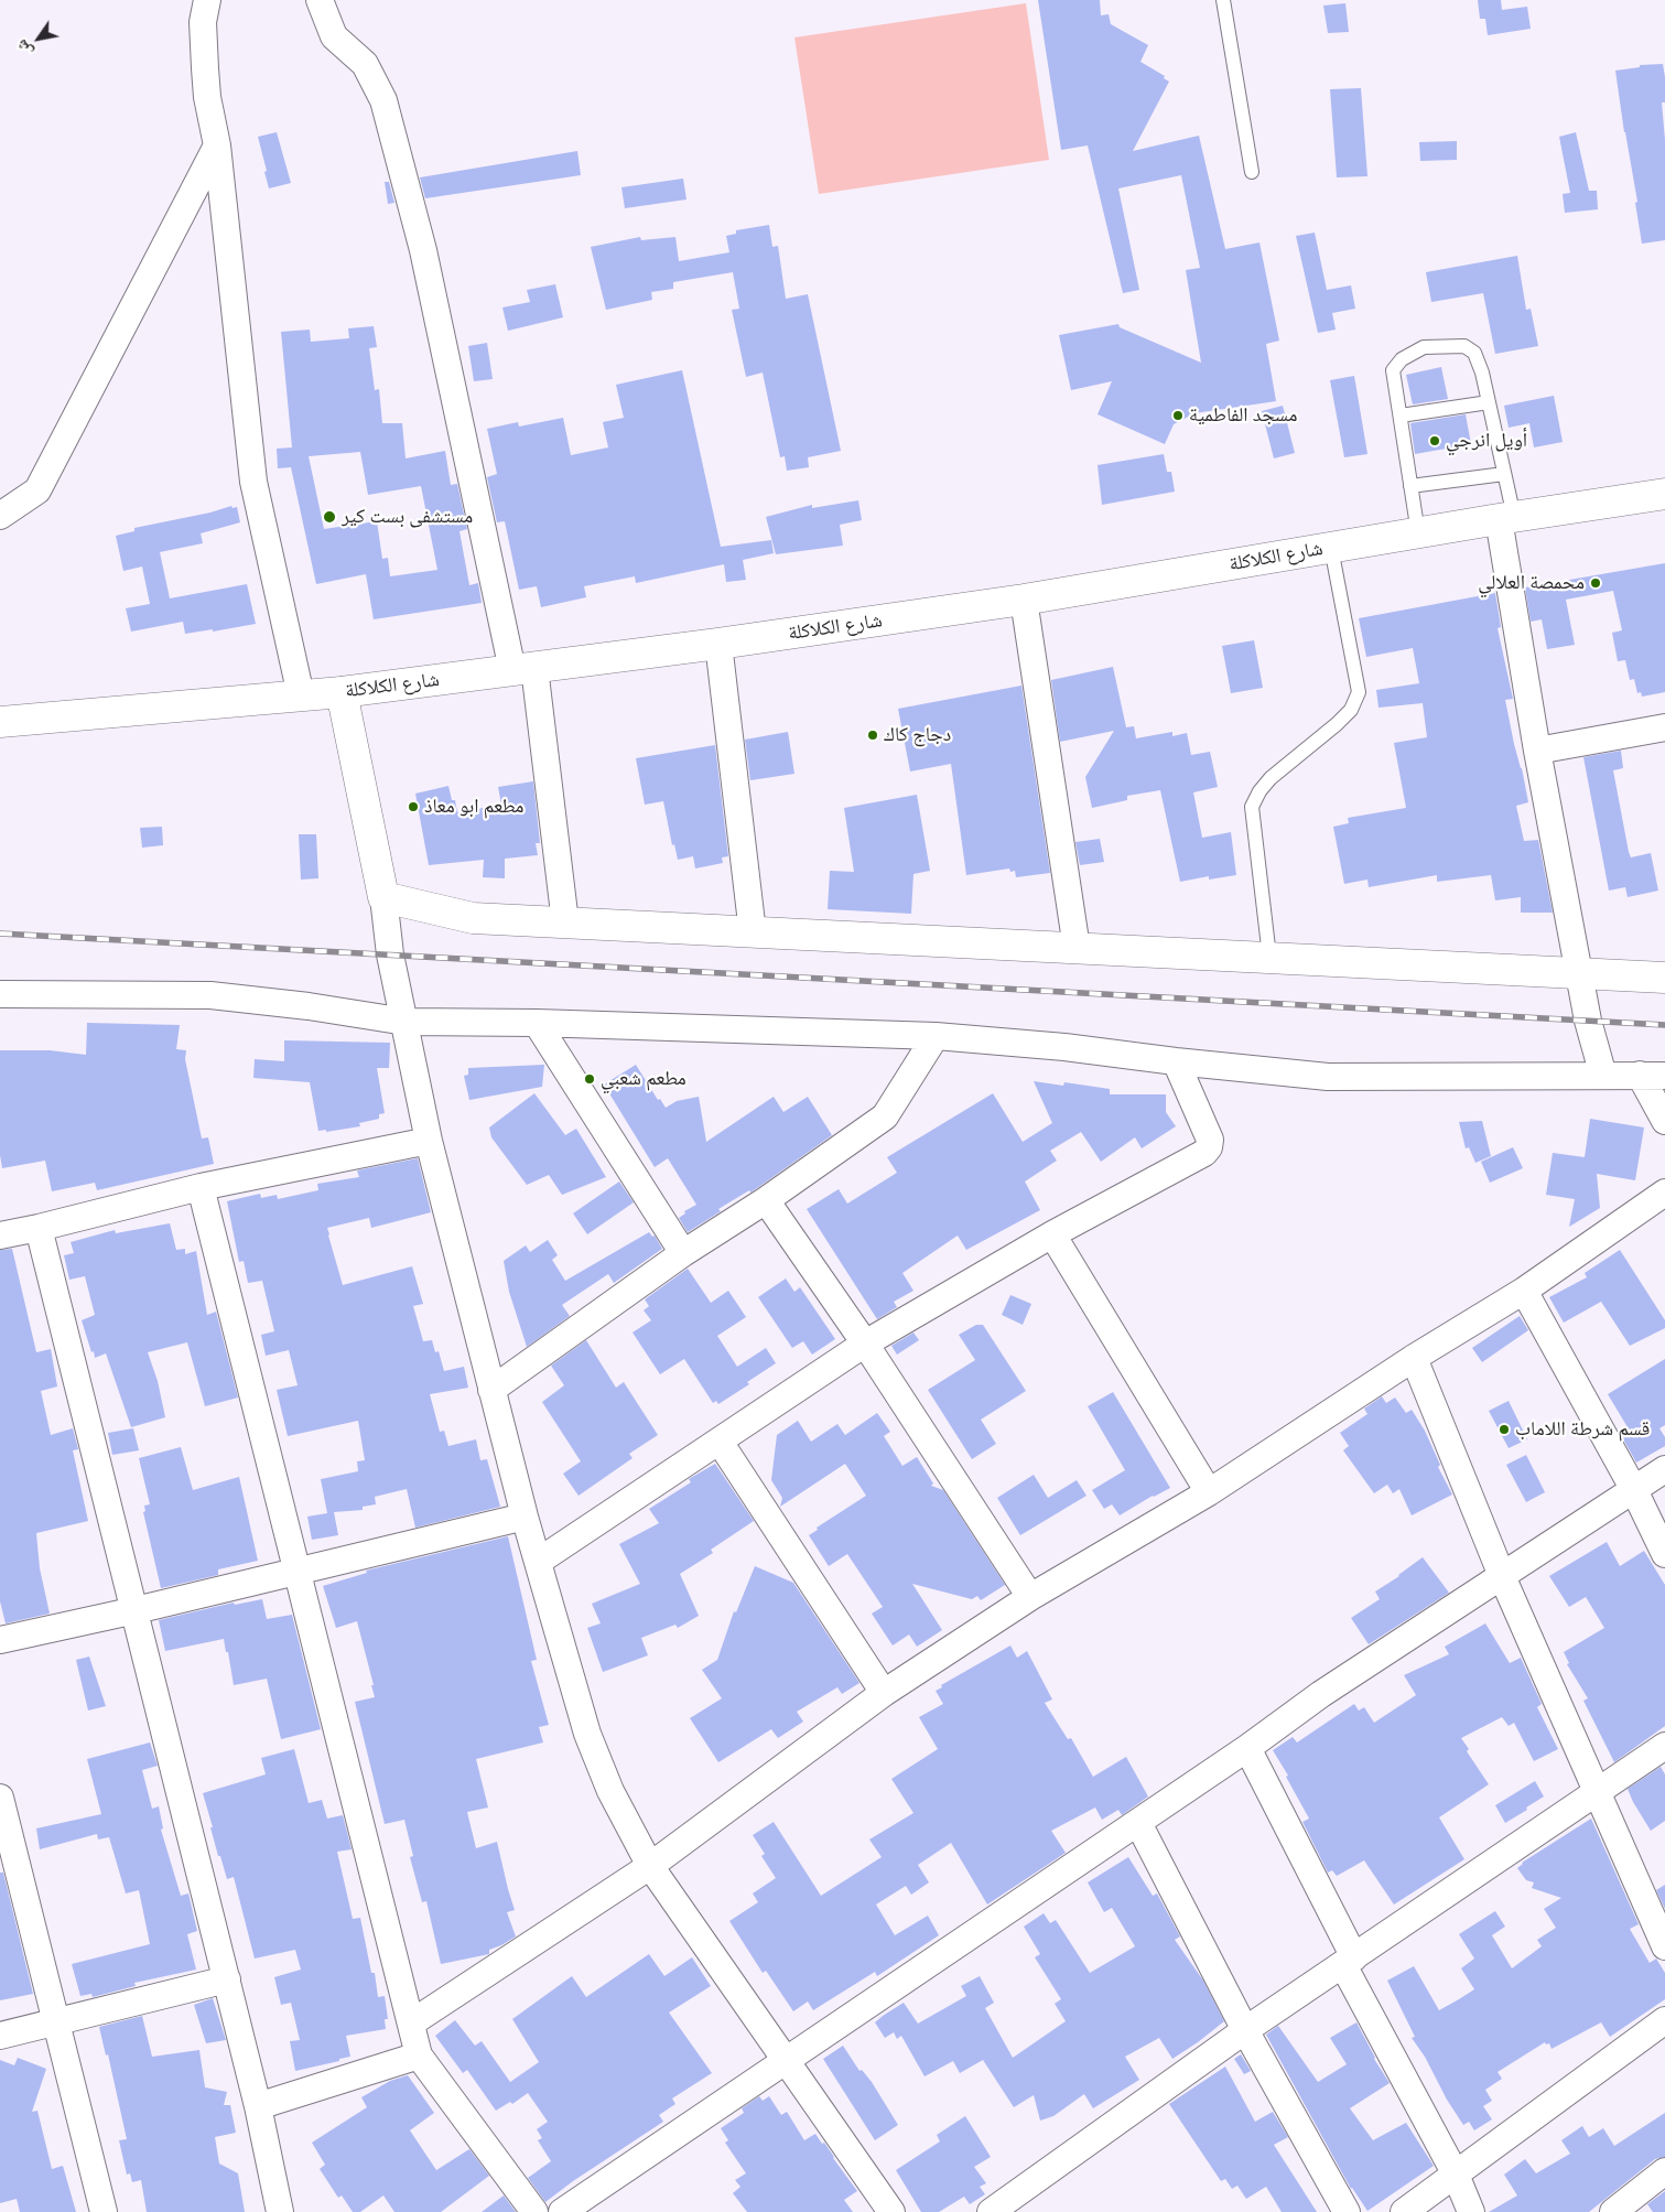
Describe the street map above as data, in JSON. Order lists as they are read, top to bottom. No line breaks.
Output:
{"streets":{"main road":["شارع الكلاكلة"]},"places":["مسجد الفاطمية","أويل انرجي","مستشفى بست كير","محمصة العلالي","دجاج كاك","مطعم ابو معاذ","مطعم شعبي","قسم شرطة اللاماب"],"north":"bottom left"}
